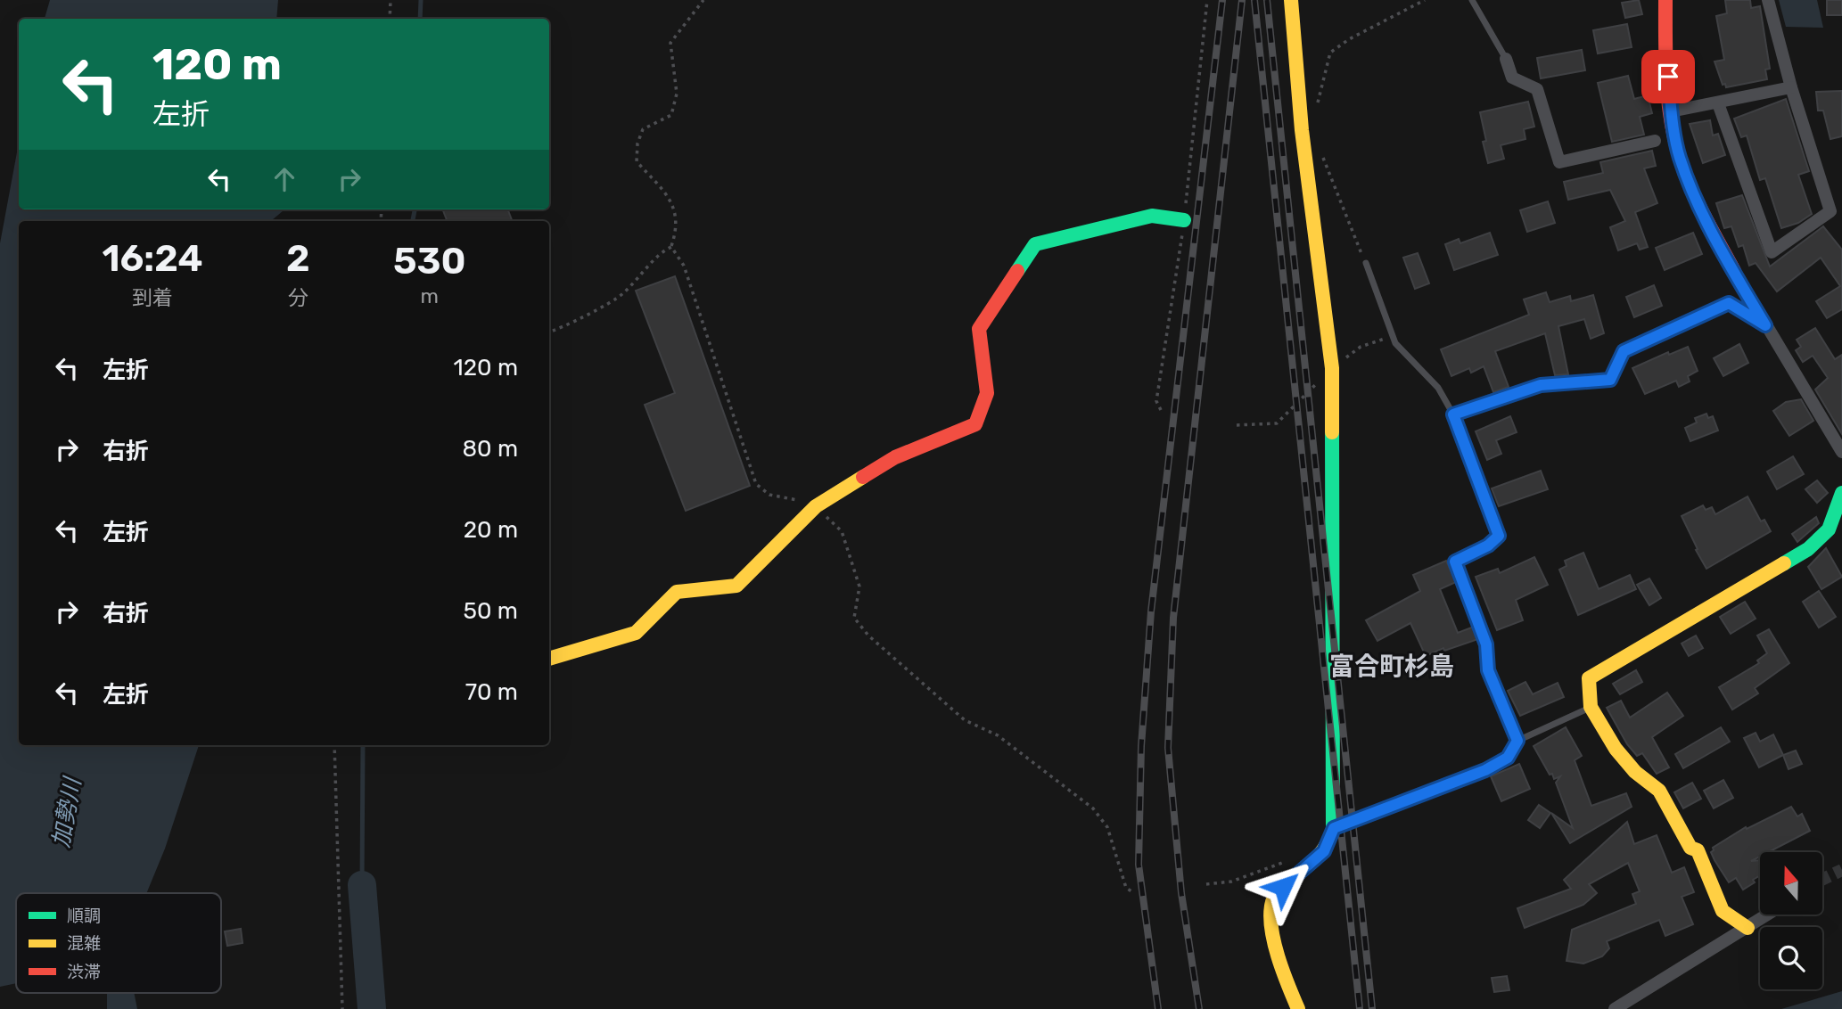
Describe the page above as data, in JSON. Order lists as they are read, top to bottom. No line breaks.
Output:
{"districts":["富合町杉島"],"water":["加勢川"],"legend":["順調","混雑","渋滞"],"north":"top","page":{"turn":["120 m","左折"],"eta":["16:24","到着","2","分","530","m"],"list":[{"name":"左折","value":"120 m"},{"name":"右折","value":"80 m"},{"name":"左折","value":"20 m"},{"name":"右折","value":"50 m"},{"name":"左折","value":"70 m"}]}}
